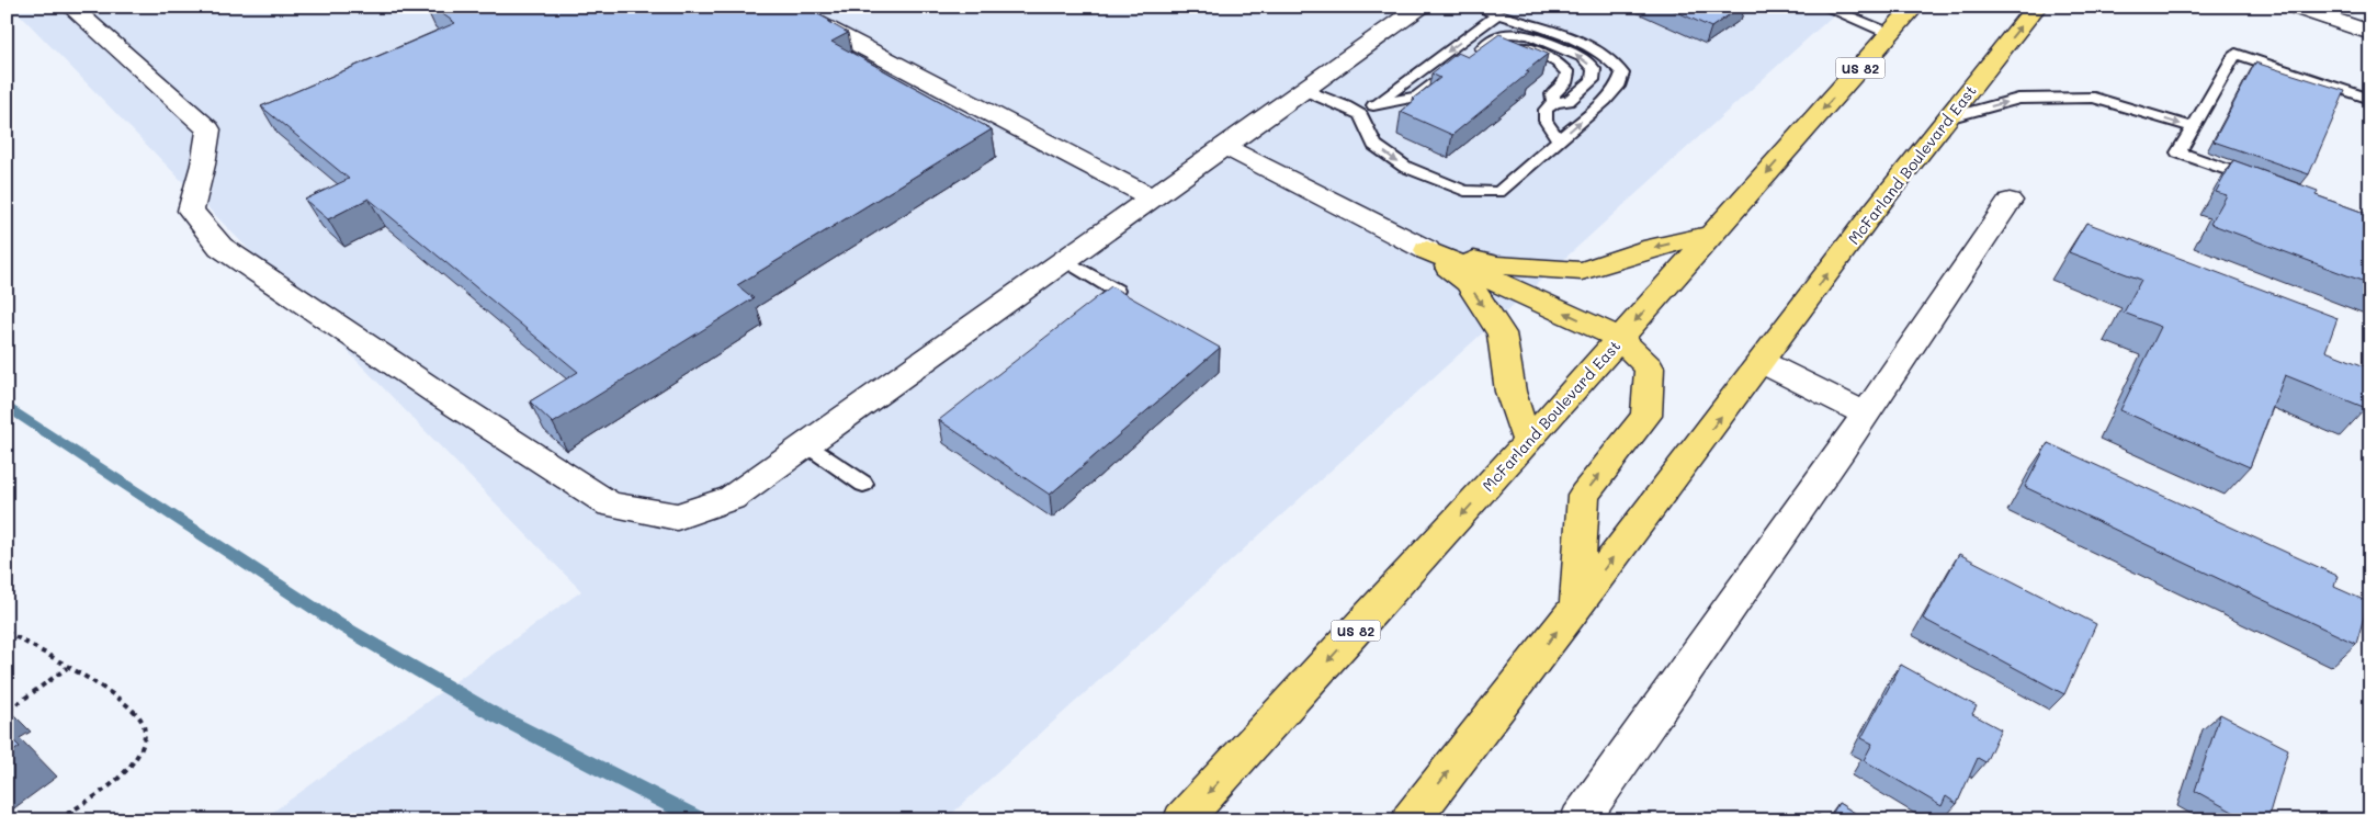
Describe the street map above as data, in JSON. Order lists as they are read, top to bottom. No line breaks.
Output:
{"streets":{"highway":["US 82","McFarland Boulevard East"]}}
